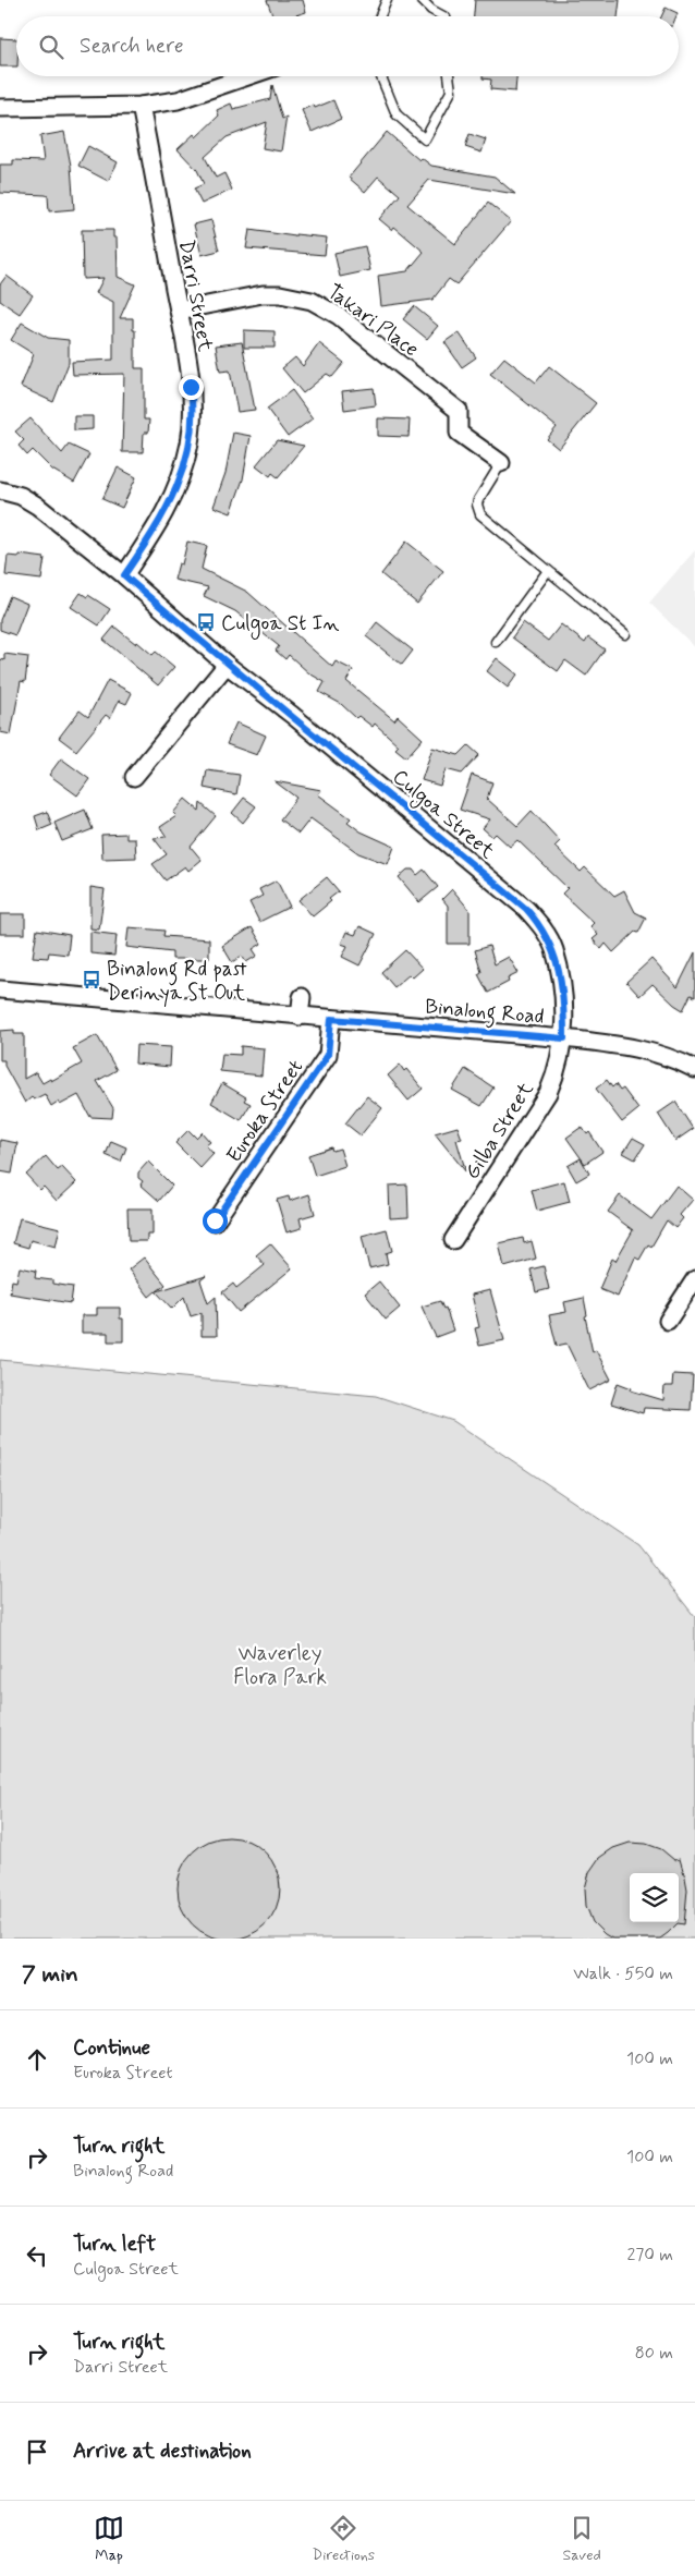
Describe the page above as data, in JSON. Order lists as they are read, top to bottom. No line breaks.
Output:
{"streets":{"street":["Darri Street","Takari Place","Culgoa Street","Binalong Road","Euroka Street","Gilba Street"]},"crossings":[["Darri Street","Takari Place"],["Darri Street","Culgoa Street"],["Culgoa Street","Binalong Road"],["Culgoa Street","Gilba Street"],["Binalong Road","Euroka Street"],["Binalong Road","Gilba Street"]],"parks":["Waverley Flora Park"],"places":{"bus stop":["Culgoa St In","Binalong Rd past Derinya St Out"]},"page":{"search":"Search here","heading":["7 min","Walk · 550 m"],"list":[["Continue","Euroka Street","100 m"],["Turn right","Binalong Road","100 m"],["Turn left","Culgoa Street","270 m"],["Turn right","Darri Street","80 m"],"Arrive at destination"],"nav":["Map","Directions","Saved"]}}
